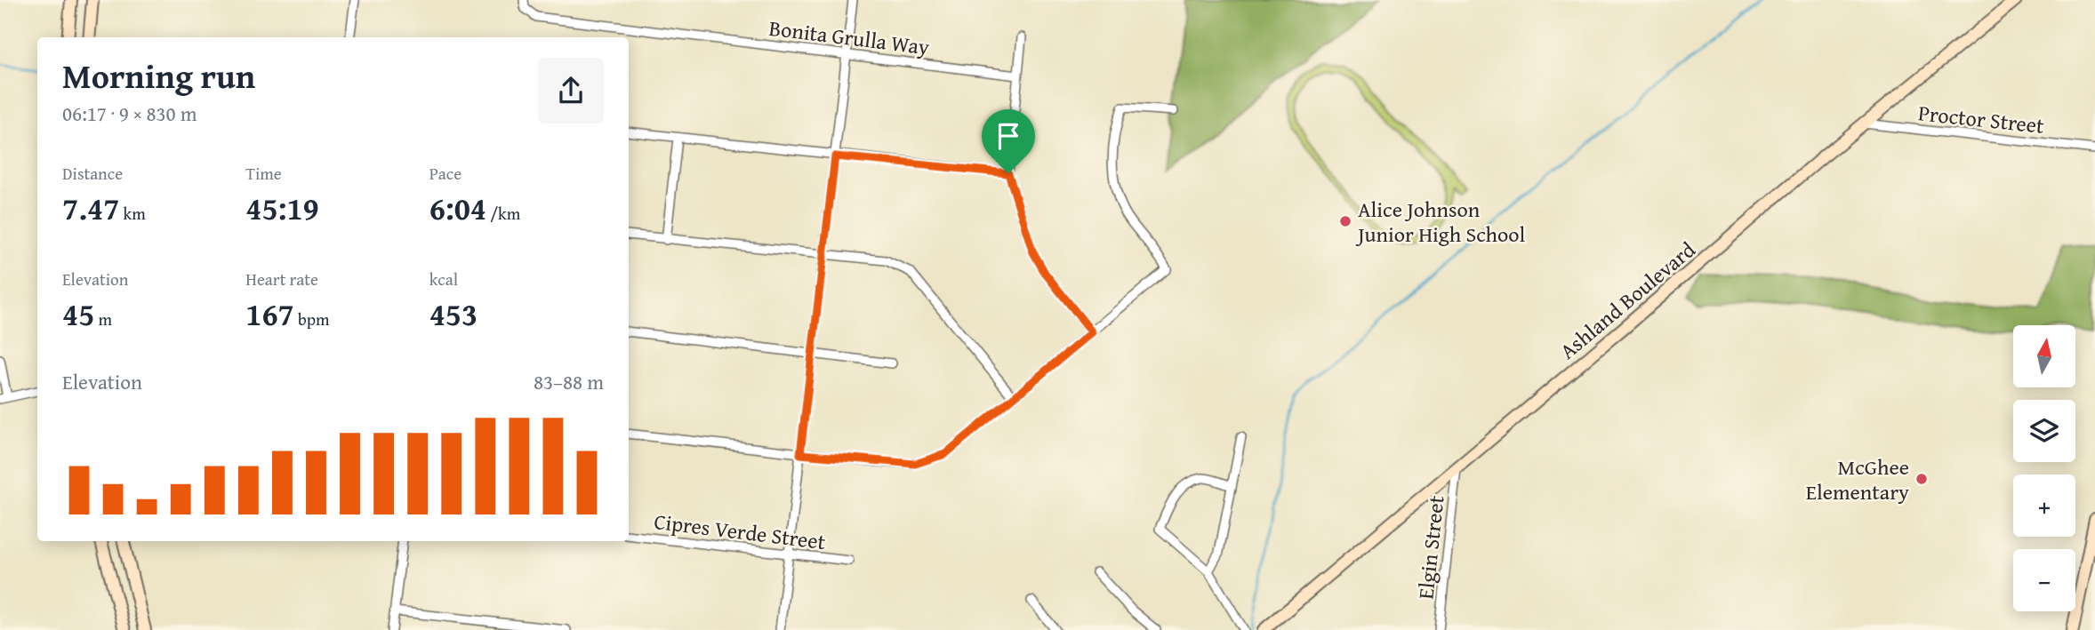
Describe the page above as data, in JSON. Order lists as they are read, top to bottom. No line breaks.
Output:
{"streets":{"street":["Bonita Grulla Way","Proctor Street","Ashland Boulevard","Cipres Verde Street","Elgin Street"]},"crossings":[["Proctor Street","Ashland Boulevard"],["Ashland Boulevard","Elgin Street"]],"places":["Alice Johnson Junior High School","McGhee Elementary"],"north":"top","page":{"heading":["Morning run","06:17 · 9 × 830 m"],"stats":[["Distance","7.47 km"],["Time","45:19"],["Pace","6:04 /km"],["Elevation","45 m"],["Heart rate","167 bpm"],["kcal","453"]],"map_buttons":["+","−"],"chart":["Elevation","83–88 m"]}}
